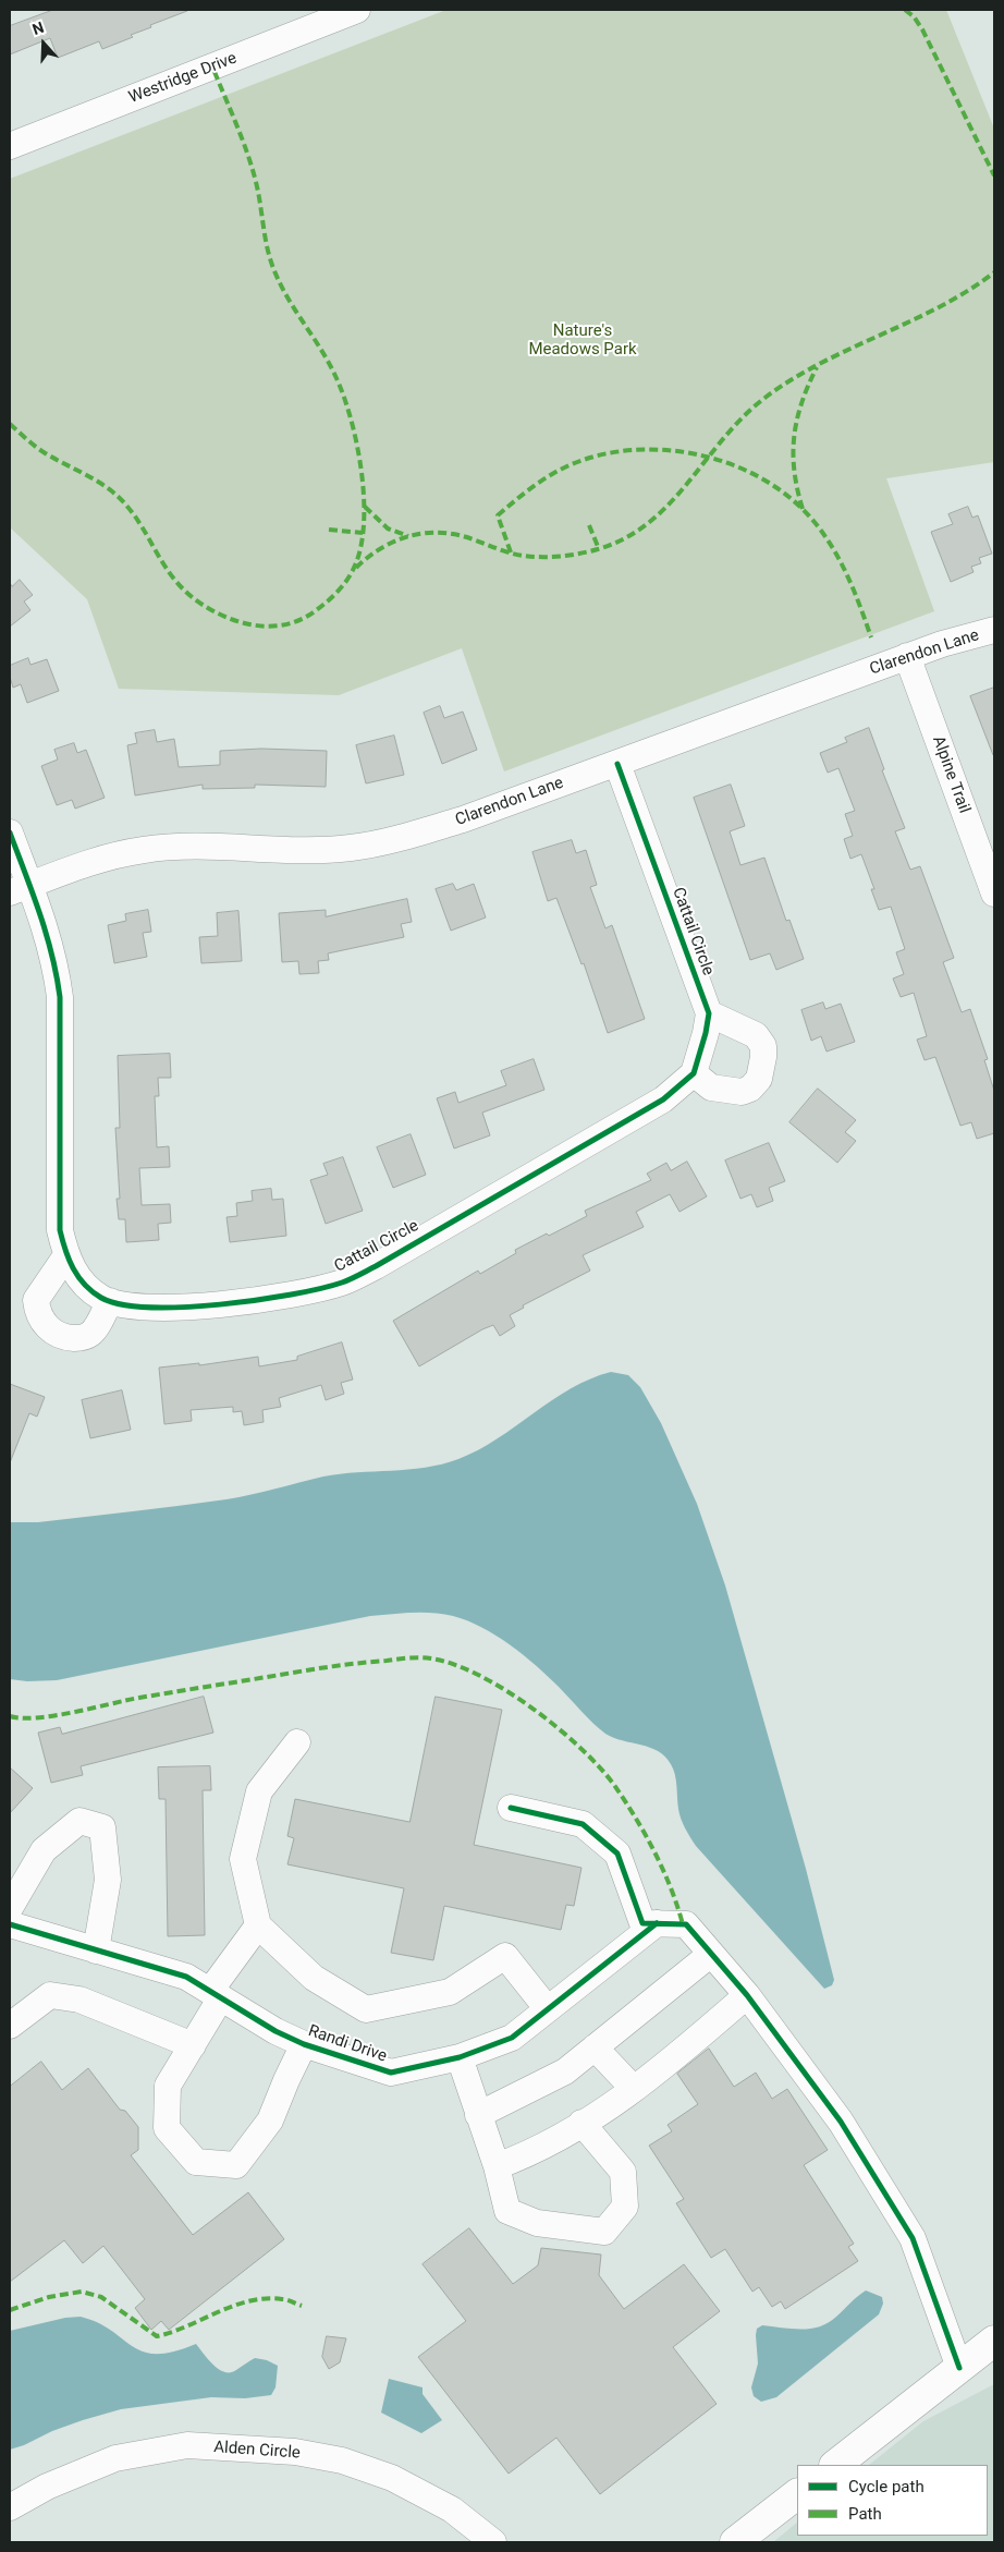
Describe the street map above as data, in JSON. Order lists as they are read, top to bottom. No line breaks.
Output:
{"streets":{"street":["Westridge Drive","Clarendon Lane","Alpine Trail","Cattail Circle","Randi Drive","Alden Circle"]},"crossings":[["Clarendon Lane","Alpine Trail"],["Clarendon Lane","Cattail Circle"]],"parks":["Nature's Meadows Park"],"legend":["Cycle path","Path"],"north":"top"}
